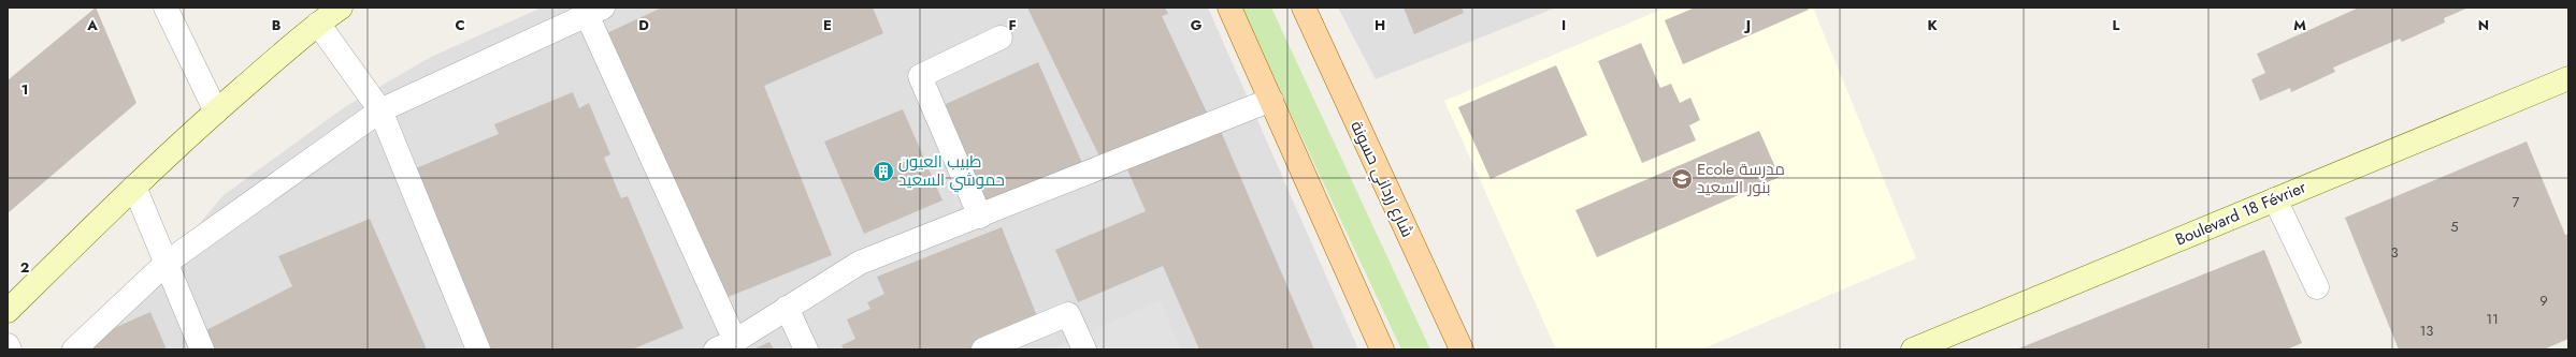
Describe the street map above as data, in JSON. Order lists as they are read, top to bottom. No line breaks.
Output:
{"streets":{"main road":["شارع زرداني حسونة","Boulevard 18 Février"]},"places":{"building":["طبيب العيون حموشي السعيد"],"school or university":["Ecole مدرسة بنور السعيد"]},"house_numbers":["7","5","3","9","11","13"],"grid":{"columns":["A","B","C","D","E","F","G","H","I","J","K","L","M","N"],"rows":["1","2"]}}
